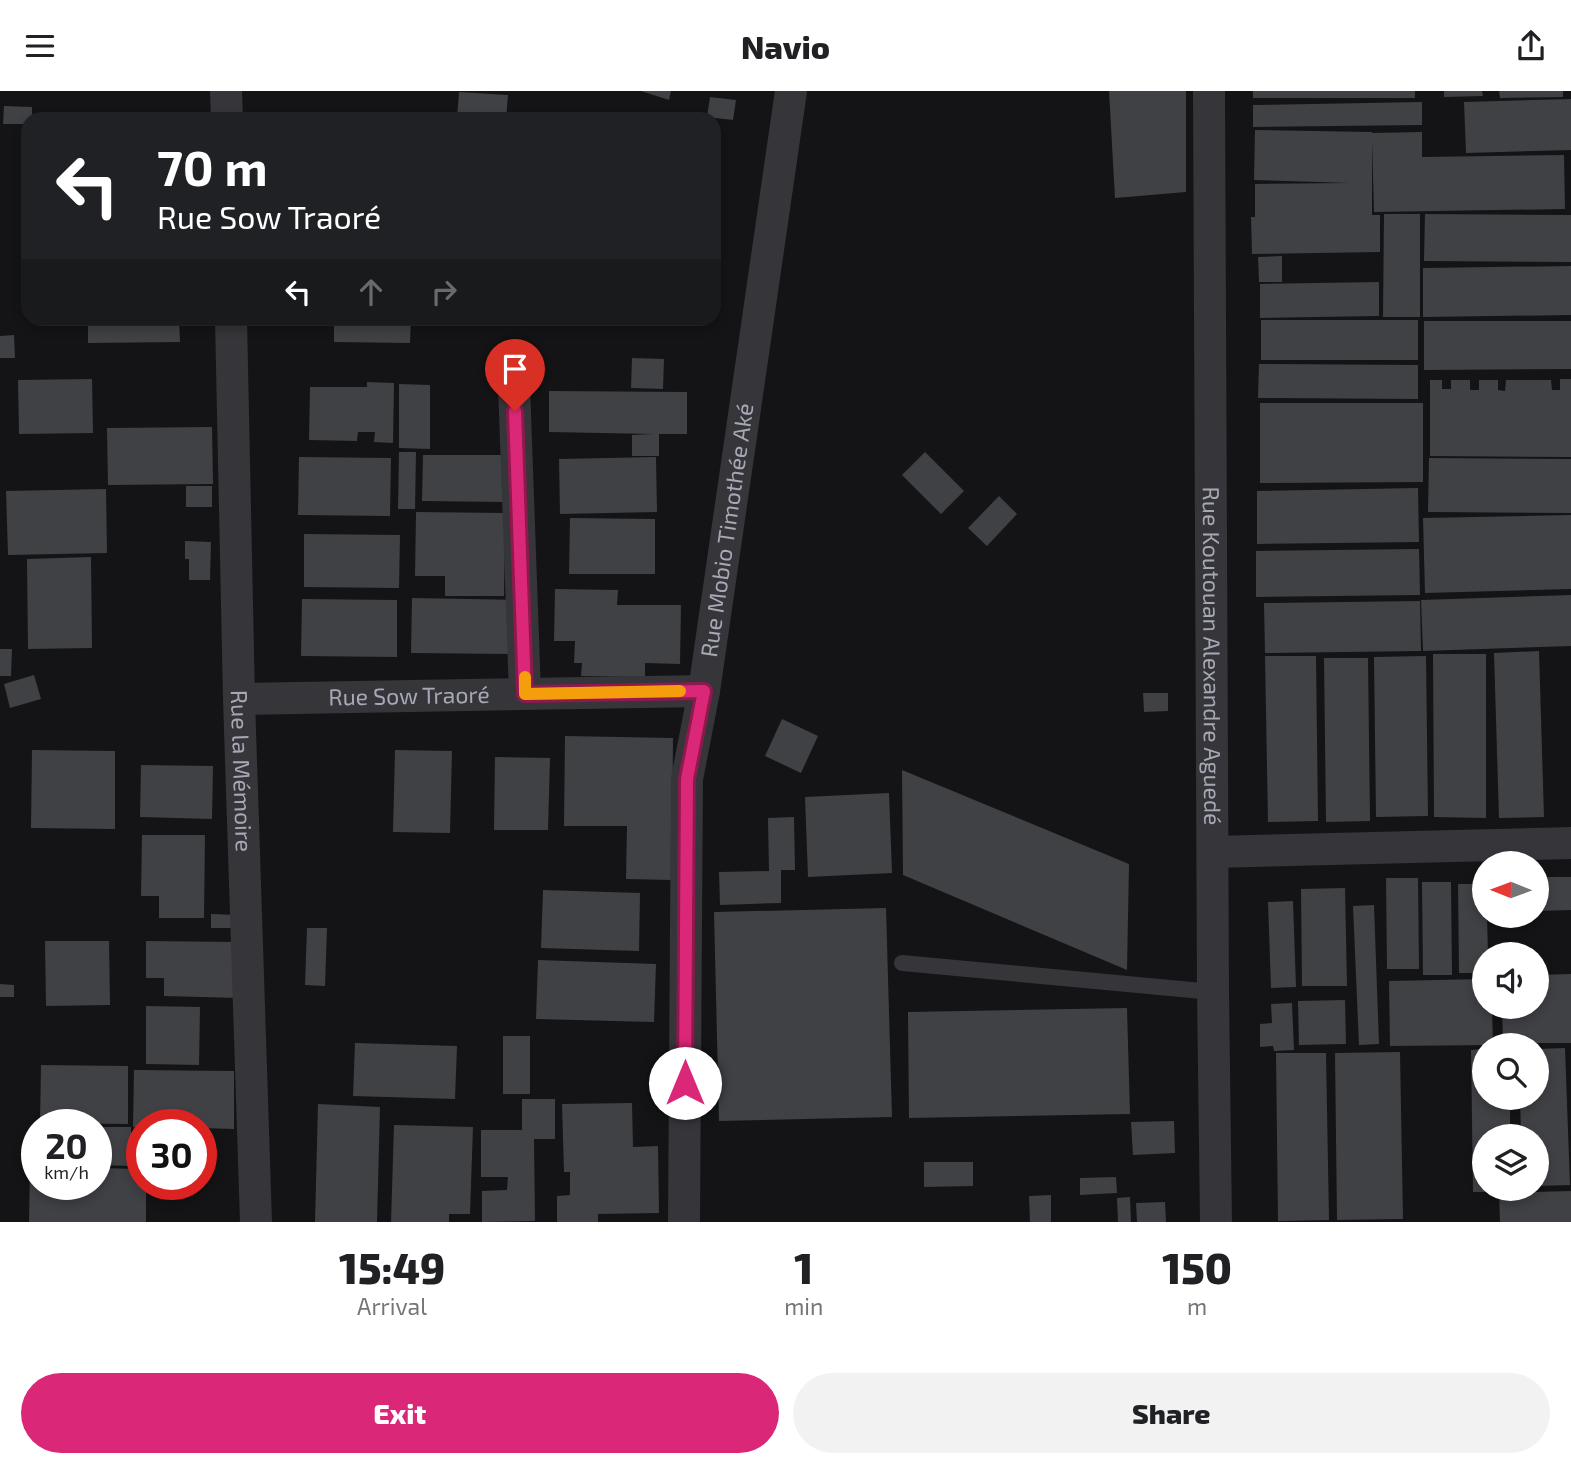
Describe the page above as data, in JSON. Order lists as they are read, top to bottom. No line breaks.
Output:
{"streets":{"street":["Rue Mobio Timothée Aké","Rue Koutouan Alexandre Aguedé","Rue Sow Traoré","Rue la Mémoire"]},"crossings":[["Rue Mobio Timothée Aké","Rue Sow Traoré"],["Rue Sow Traoré","Rue la Mémoire"]],"north":"left","page":{"header":"Navio","turn":["70 m","Rue Sow Traoré"],"speed":"20 km/h","limit":"30","eta":["15:49","Arrival","1","min","150","m"],"buttons":["Exit","Share"]}}
